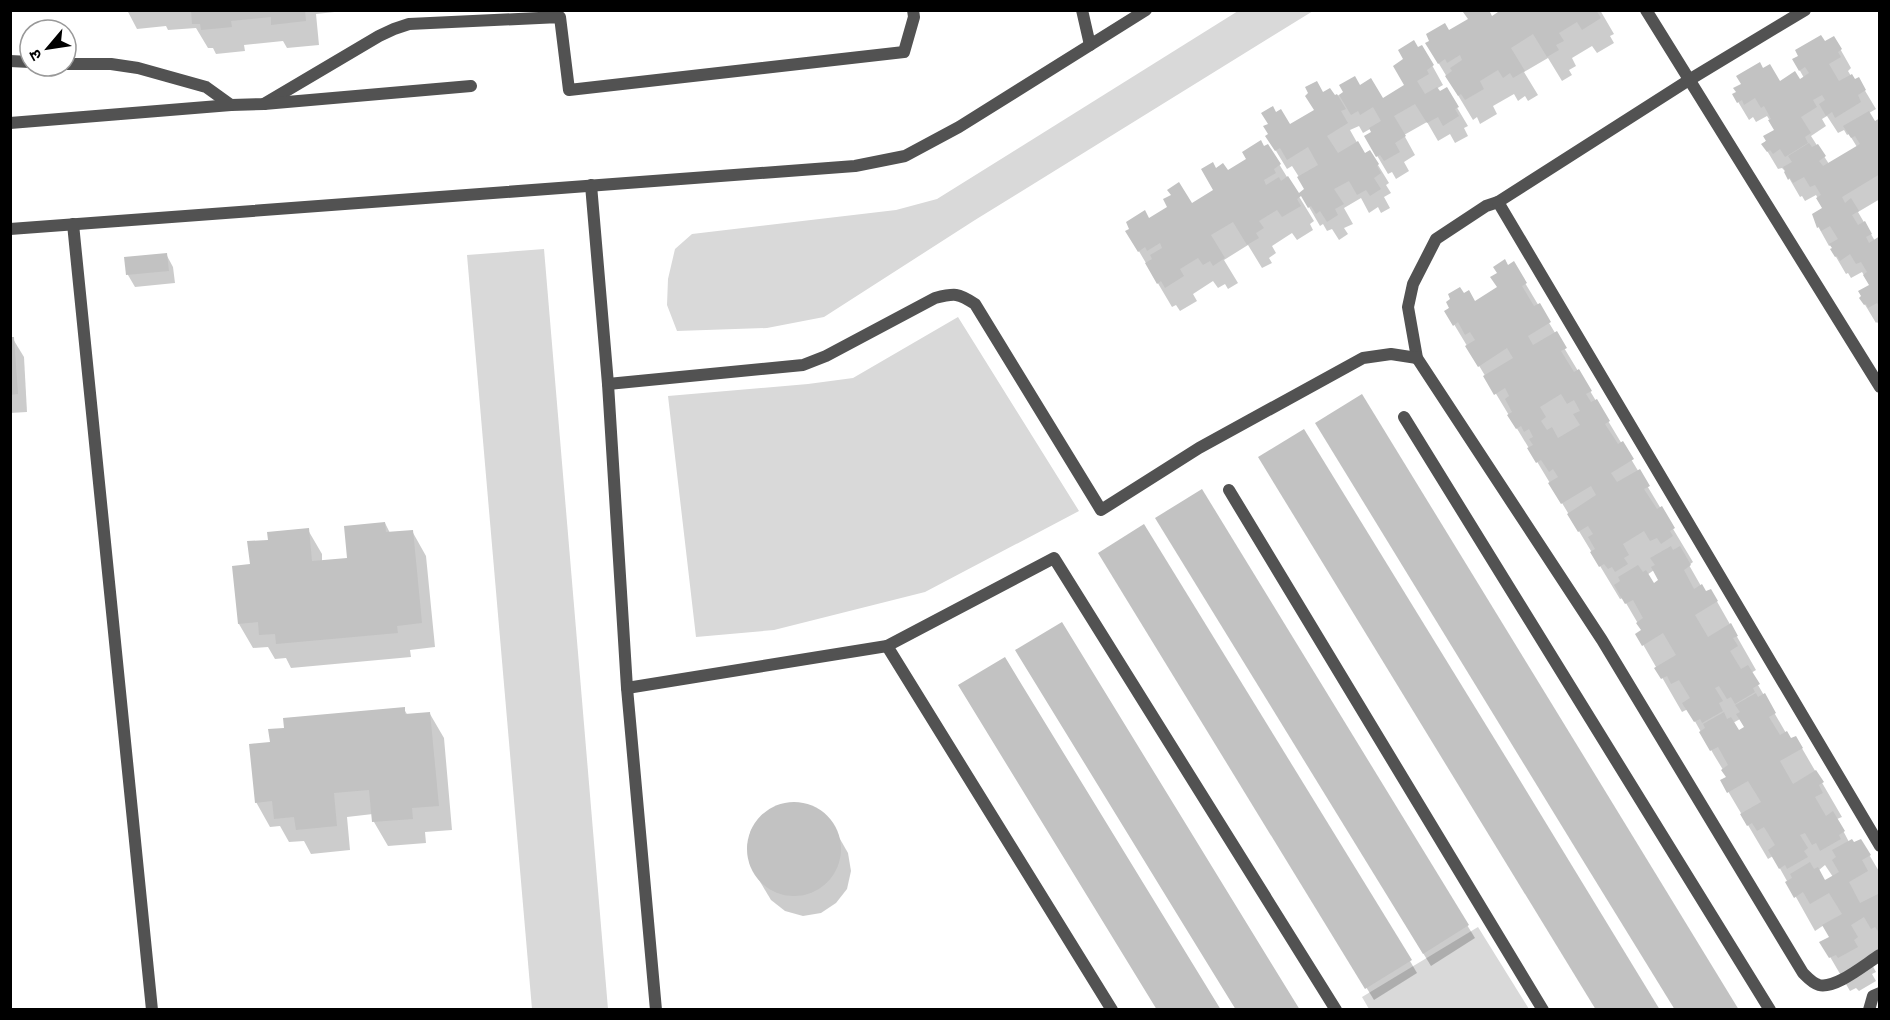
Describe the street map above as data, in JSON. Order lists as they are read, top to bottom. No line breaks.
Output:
{"north":"bottom left"}
